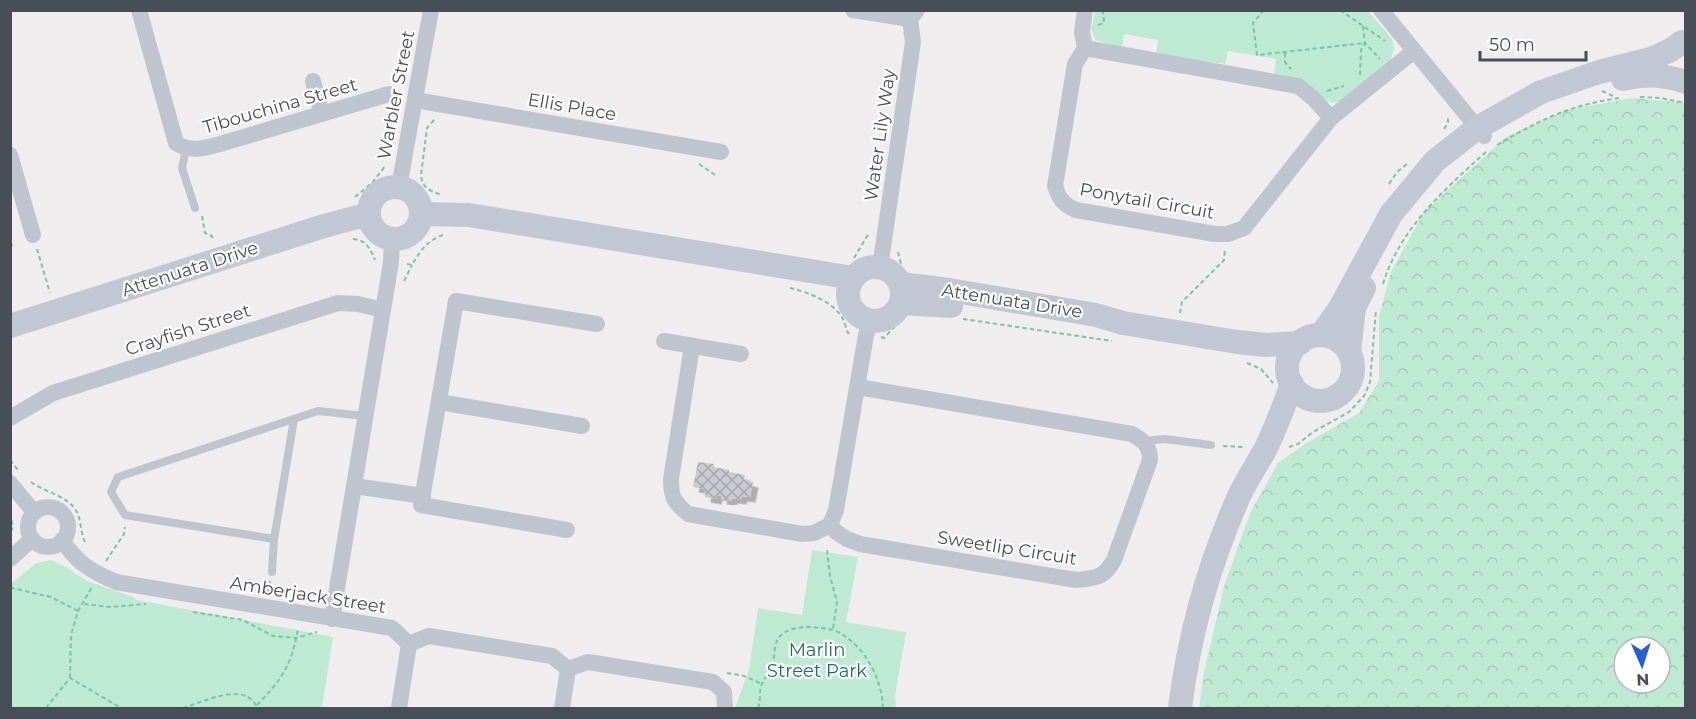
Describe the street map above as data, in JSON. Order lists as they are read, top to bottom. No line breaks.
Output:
{"streets":{"street":["Warbler Street","Tibouchina Street","Ellis Place","Water Lily Way","Ponytail Circuit","Attenuata Drive","Crayfish Street","Sweetlip Circuit","Amberjack Street"]},"crossings":[["Warbler Street","Ellis Place"],["Warbler Street","Attenuata Drive"],["Water Lily Way","Attenuata Drive"]],"parks":["Marlin Street Park"],"scale_bar":"50 m","north":"bottom"}
